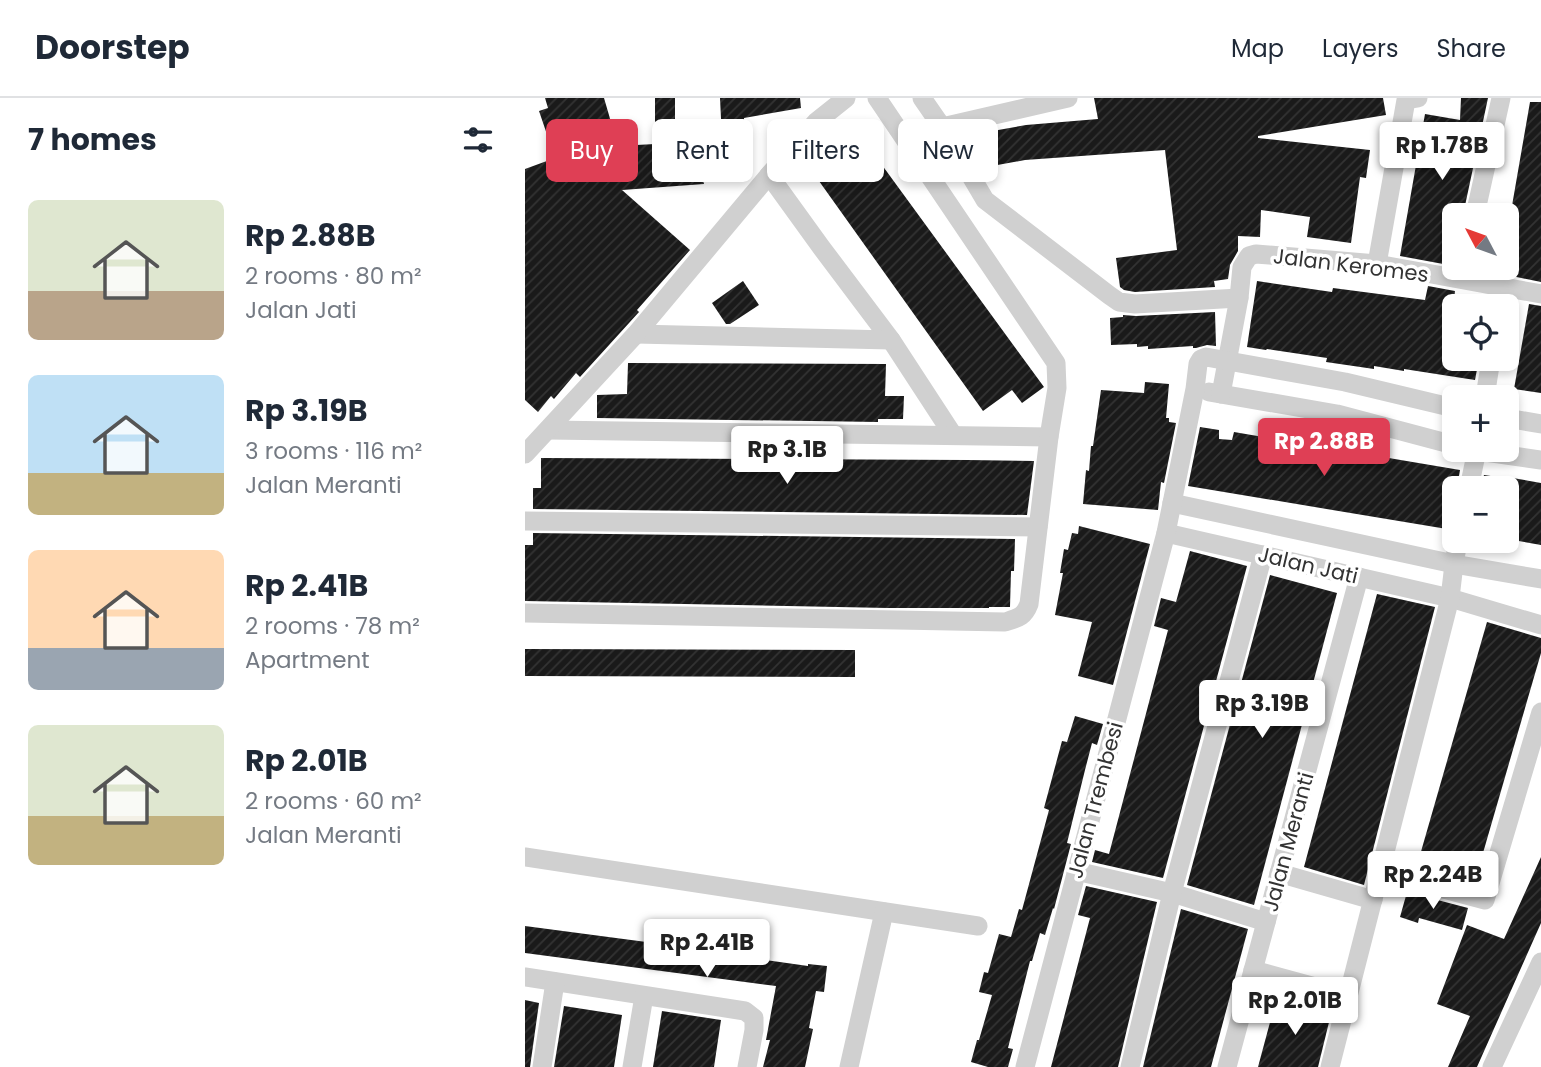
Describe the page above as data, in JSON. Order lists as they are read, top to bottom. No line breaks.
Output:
{"streets":{"street":["Jalan Keromes","Jalan Jati","Jalan Trembesi","Jalan Meranti"]},"crossings":[["Jalan Keromes","Jalan Trembesi"],["Jalan Jati","Jalan Trembesi"],["Jalan Jati","Jalan Meranti"]],"north":"top left","page":{"header":"Doorstep","nav":["Map","Layers","Share"],"heading":"7 homes","chip":["Buy","Rent","Filters","New"],"price":["Rp 1.78B","Rp 2.88B","Rp 3.1B","Rp 3.19B","Rp 2.24B","Rp 2.41B","Rp 2.01B"],"list":[{"name":"Rp 2.88B","note":"2 rooms · 80 m² · Jalan Jati"},{"name":"Rp 3.19B","note":"3 rooms · 116 m² · Jalan Meranti"},{"name":"Rp 2.41B","note":"2 rooms · 78 m² · Apartment"},{"name":"Rp 2.01B","note":"2 rooms · 60 m² · Jalan Meranti"}],"map_buttons":["+","−"]}}
